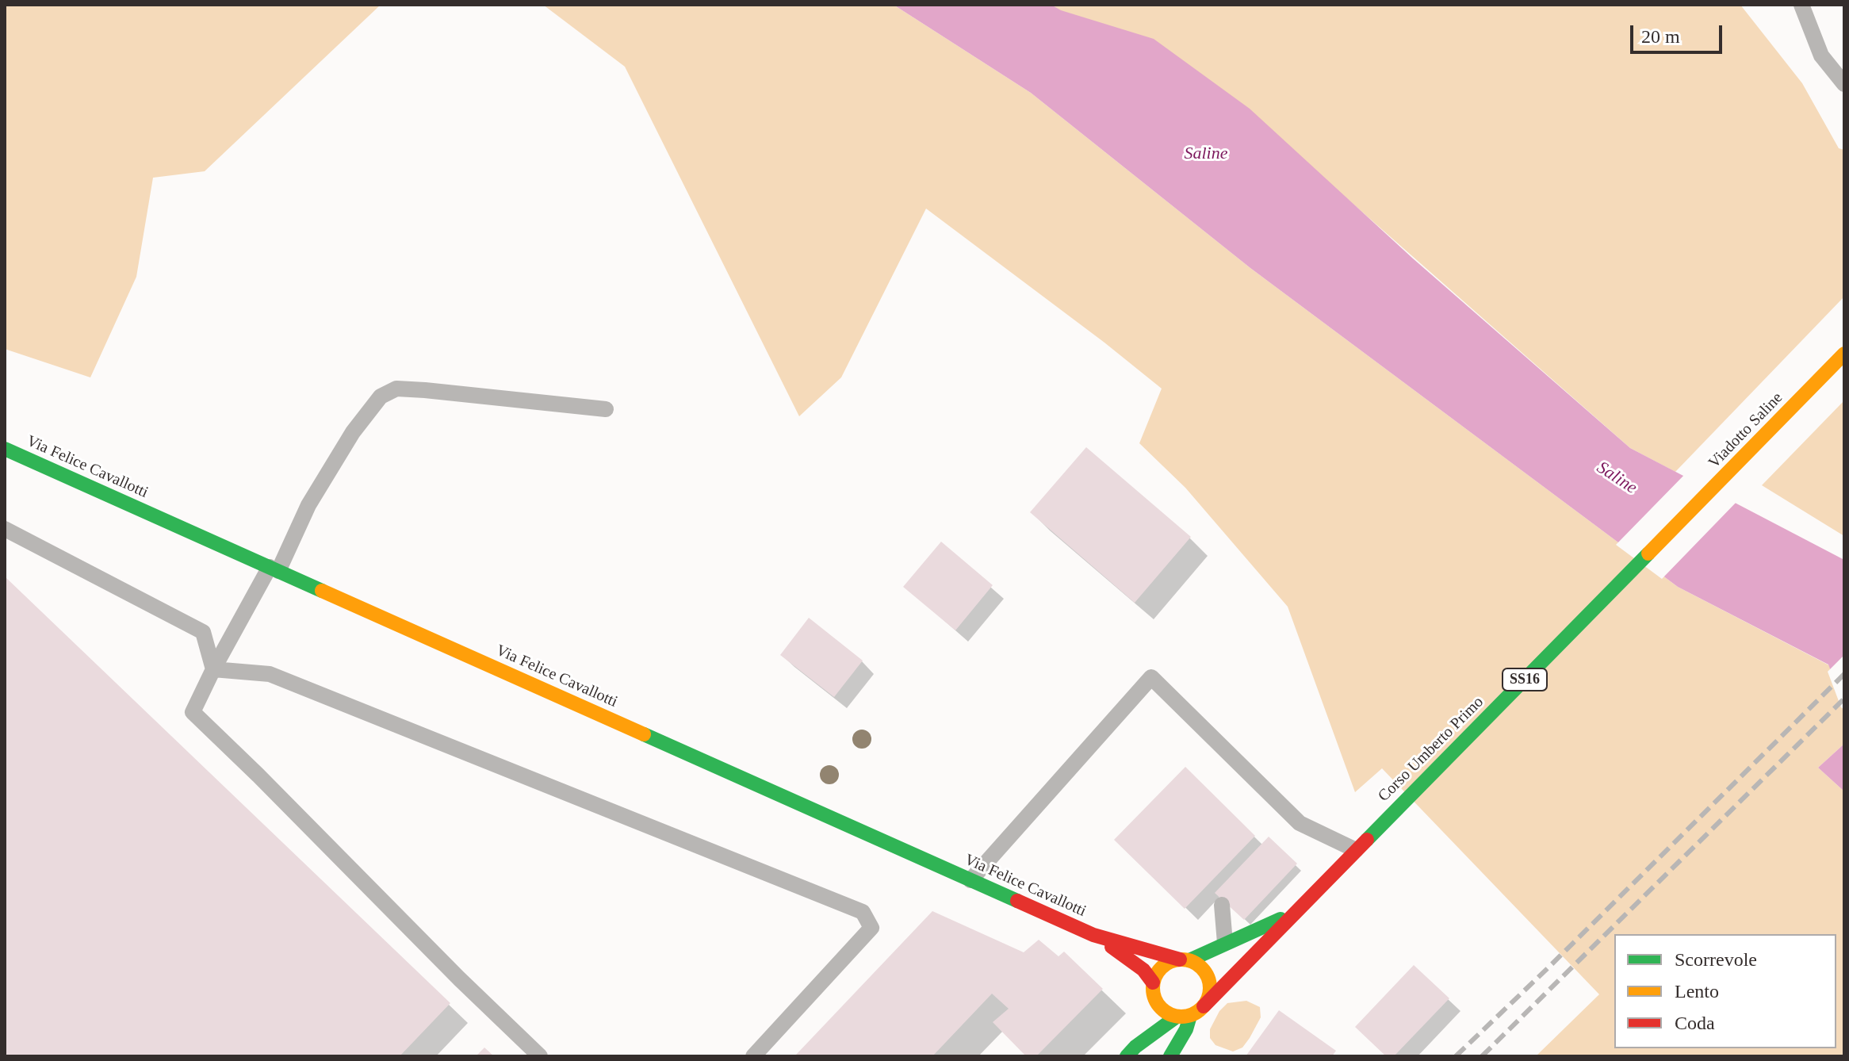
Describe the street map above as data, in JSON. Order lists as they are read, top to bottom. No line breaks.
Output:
{"streets":{"main road":["Viadotto Saline","Via Felice Cavallotti","SS16","Corso Umberto Primo"]},"crossings":[["Viadotto Saline","Corso Umberto Primo"],["Via Felice Cavallotti","SS16"],["Via Felice Cavallotti","Corso Umberto Primo"],["SS16","Corso Umberto Primo"]],"water":["Saline"],"legend":["Scorrevole","Lento","Coda"],"scale_bar":"20 m"}
